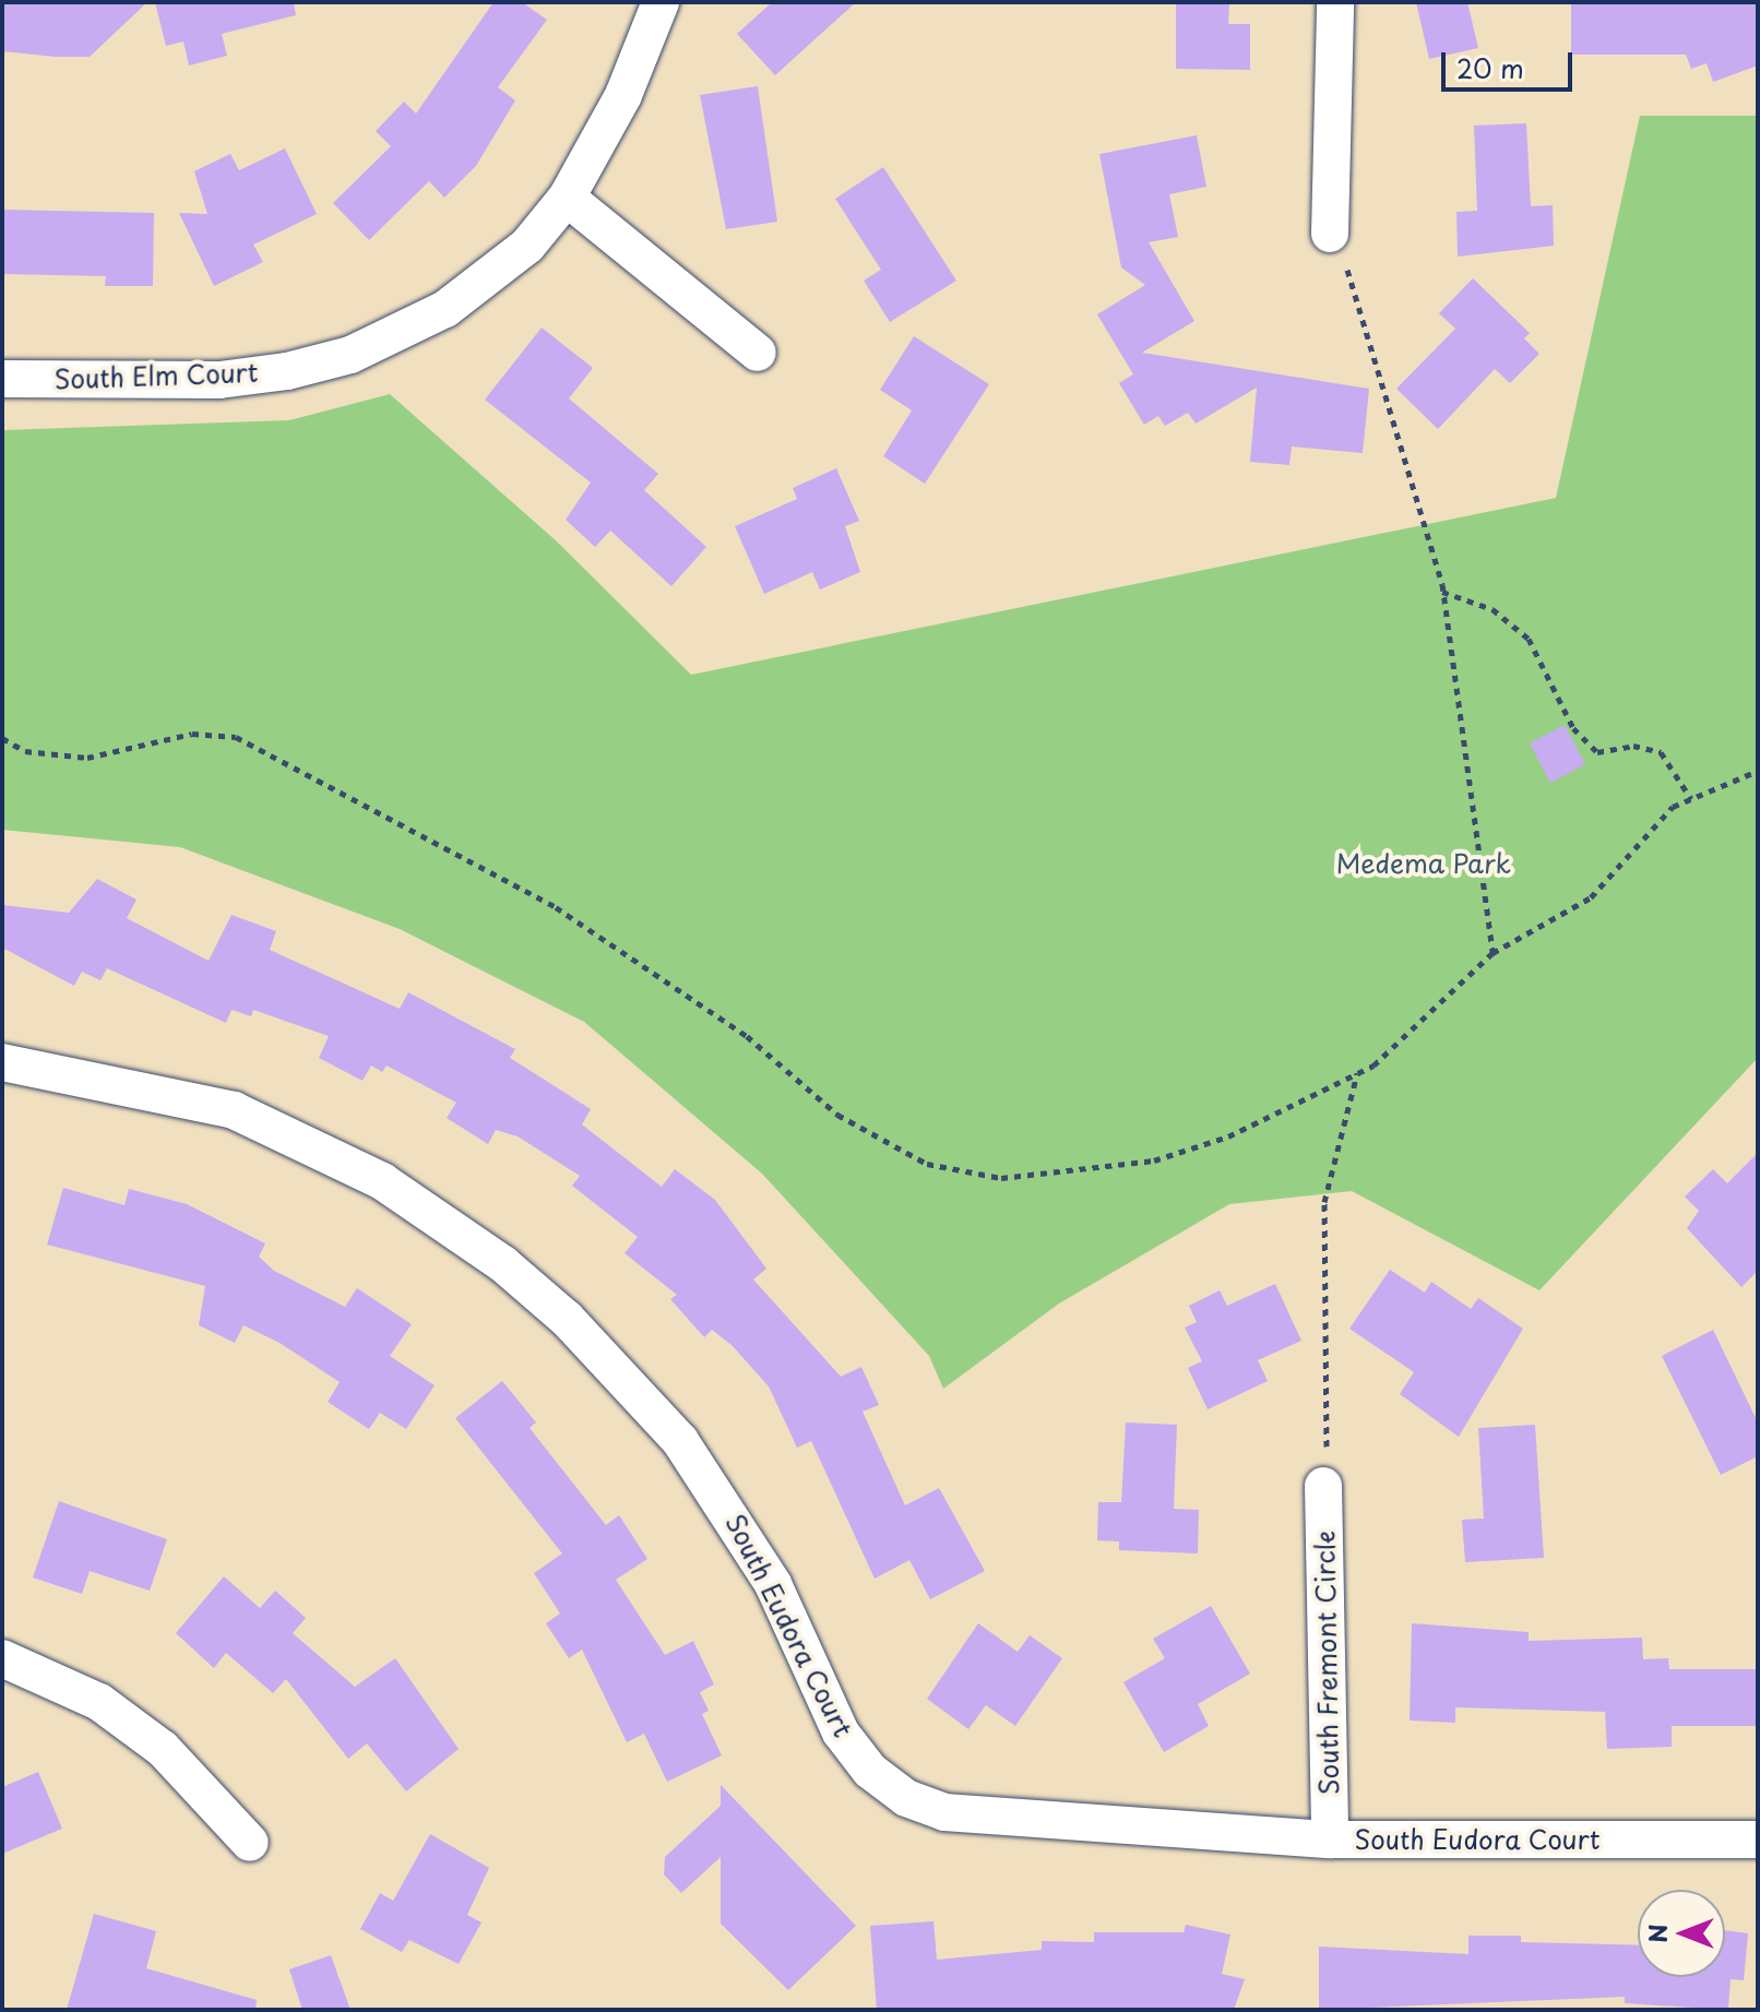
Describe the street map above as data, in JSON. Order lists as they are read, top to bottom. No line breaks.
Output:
{"streets":{"street":["South Elm Court","South Eudora Court","South Fremont Circle"]},"crossings":[["South Eudora Court","South Fremont Circle"]],"parks":["Medema Park"],"scale_bar":"20 m","north":"left"}
